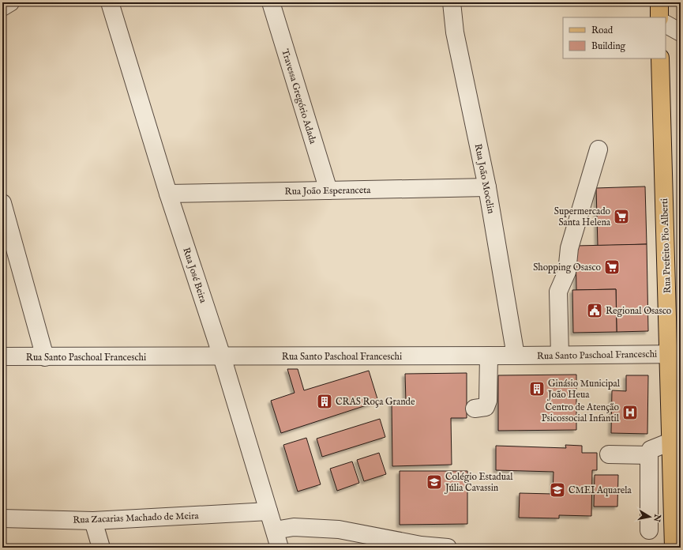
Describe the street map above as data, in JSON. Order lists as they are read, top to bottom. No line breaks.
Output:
{"streets":{"main road":["Rua Prefeito Pio Alberti"],"street":["Travessa Gregório Adada","Rua João Mocelin","Rua João Esperanceta","Rua José Beira","Rua Santo Paschoal Franceschi","Rua Zacarias Machado de Meira"]},"crossings":[["Travessa Gregório Adada","Rua João Esperanceta"],["Rua João Mocelin","Rua João Esperanceta"],["Rua João Mocelin","Rua Santo Paschoal Franceschi"],["Rua João Esperanceta","Rua José Beira"],["Rua Prefeito Pio Alberti","Rua Santo Paschoal Franceschi"],["Rua José Beira","Rua Santo Paschoal Franceschi"],["Rua José Beira","Rua Zacarias Machado de Meira"]],"places":{"supermarket":["Supermercado Santa Helena","Shopping Osasco"],"public building":["Regional Osasco"],"building":["Ginásio Municipal João Heua","CRAS Roça Grande"],"hospital":["Centro de Atenção Psicossocial Infantil"],"school or university":["Colégio Estadual Júlia Cavassin","CMEI Aquarela"]},"legend":["Road","Building"],"north":"right"}
